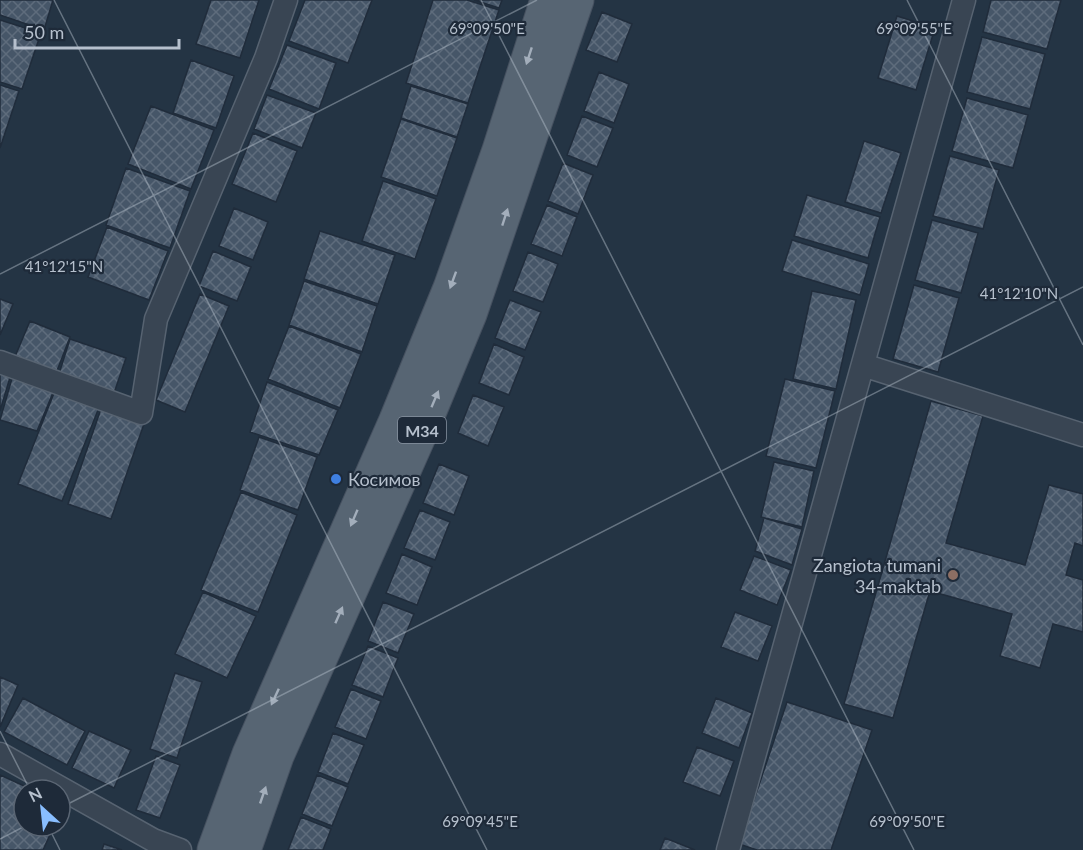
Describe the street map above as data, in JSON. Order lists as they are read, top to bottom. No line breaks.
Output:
{"streets":{"main road":["M34"]},"places":["Косимов","Zangiota tumani 34-maktab"],"scale_bar":"50 m","north":"top left","coordinates":["69°09'50\"E","69°09'55\"E","41°12'15\"N","41°12'10\"N","69°09'45\"E"]}
